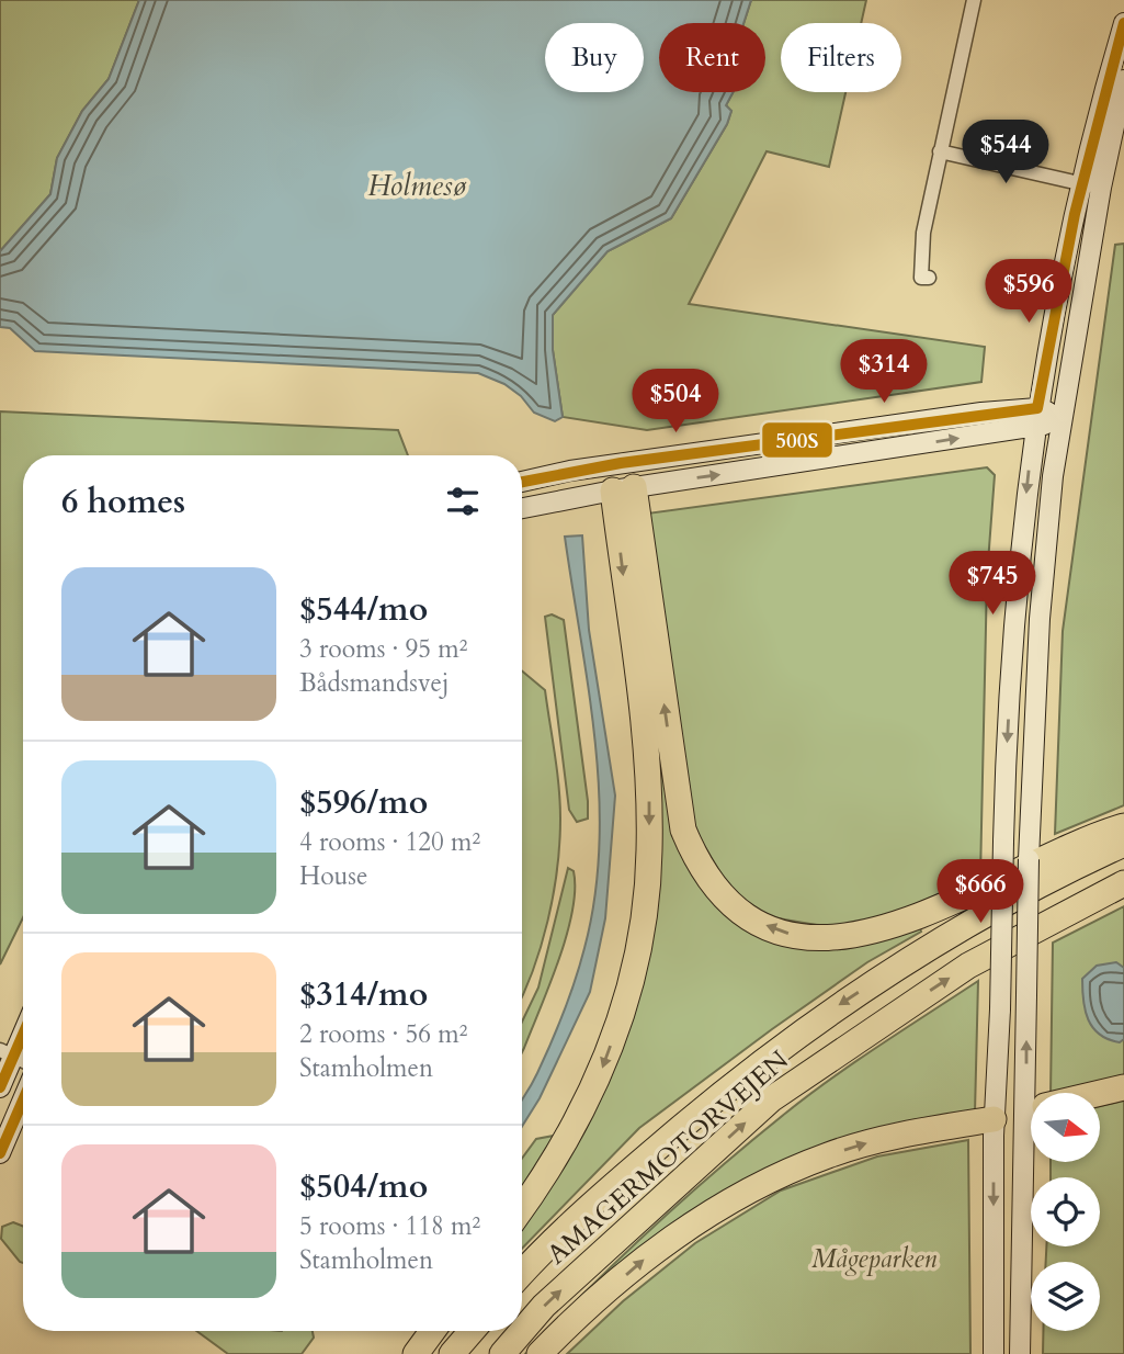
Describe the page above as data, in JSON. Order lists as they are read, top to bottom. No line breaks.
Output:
{"streets":{"highway":["AMAGERMOTORVEJEN"]},"water":["Holmesø"],"parks":["Mågeparken"],"lines":["transit line 500S"],"north":"right","page":{"chip":["Buy","Rent","Filters"],"price":["$544","$596","$314","$504","$745","$666"],"heading":"6 homes","list":[{"name":"$544/mo","note":"3 rooms · 95 m² · Bådsmandsvej"},{"name":"$596/mo","note":"4 rooms · 120 m² · House"},{"name":"$314/mo","note":"2 rooms · 56 m² · Stamholmen"},{"name":"$504/mo","note":"5 rooms · 118 m² · Stamholmen"}]}}
